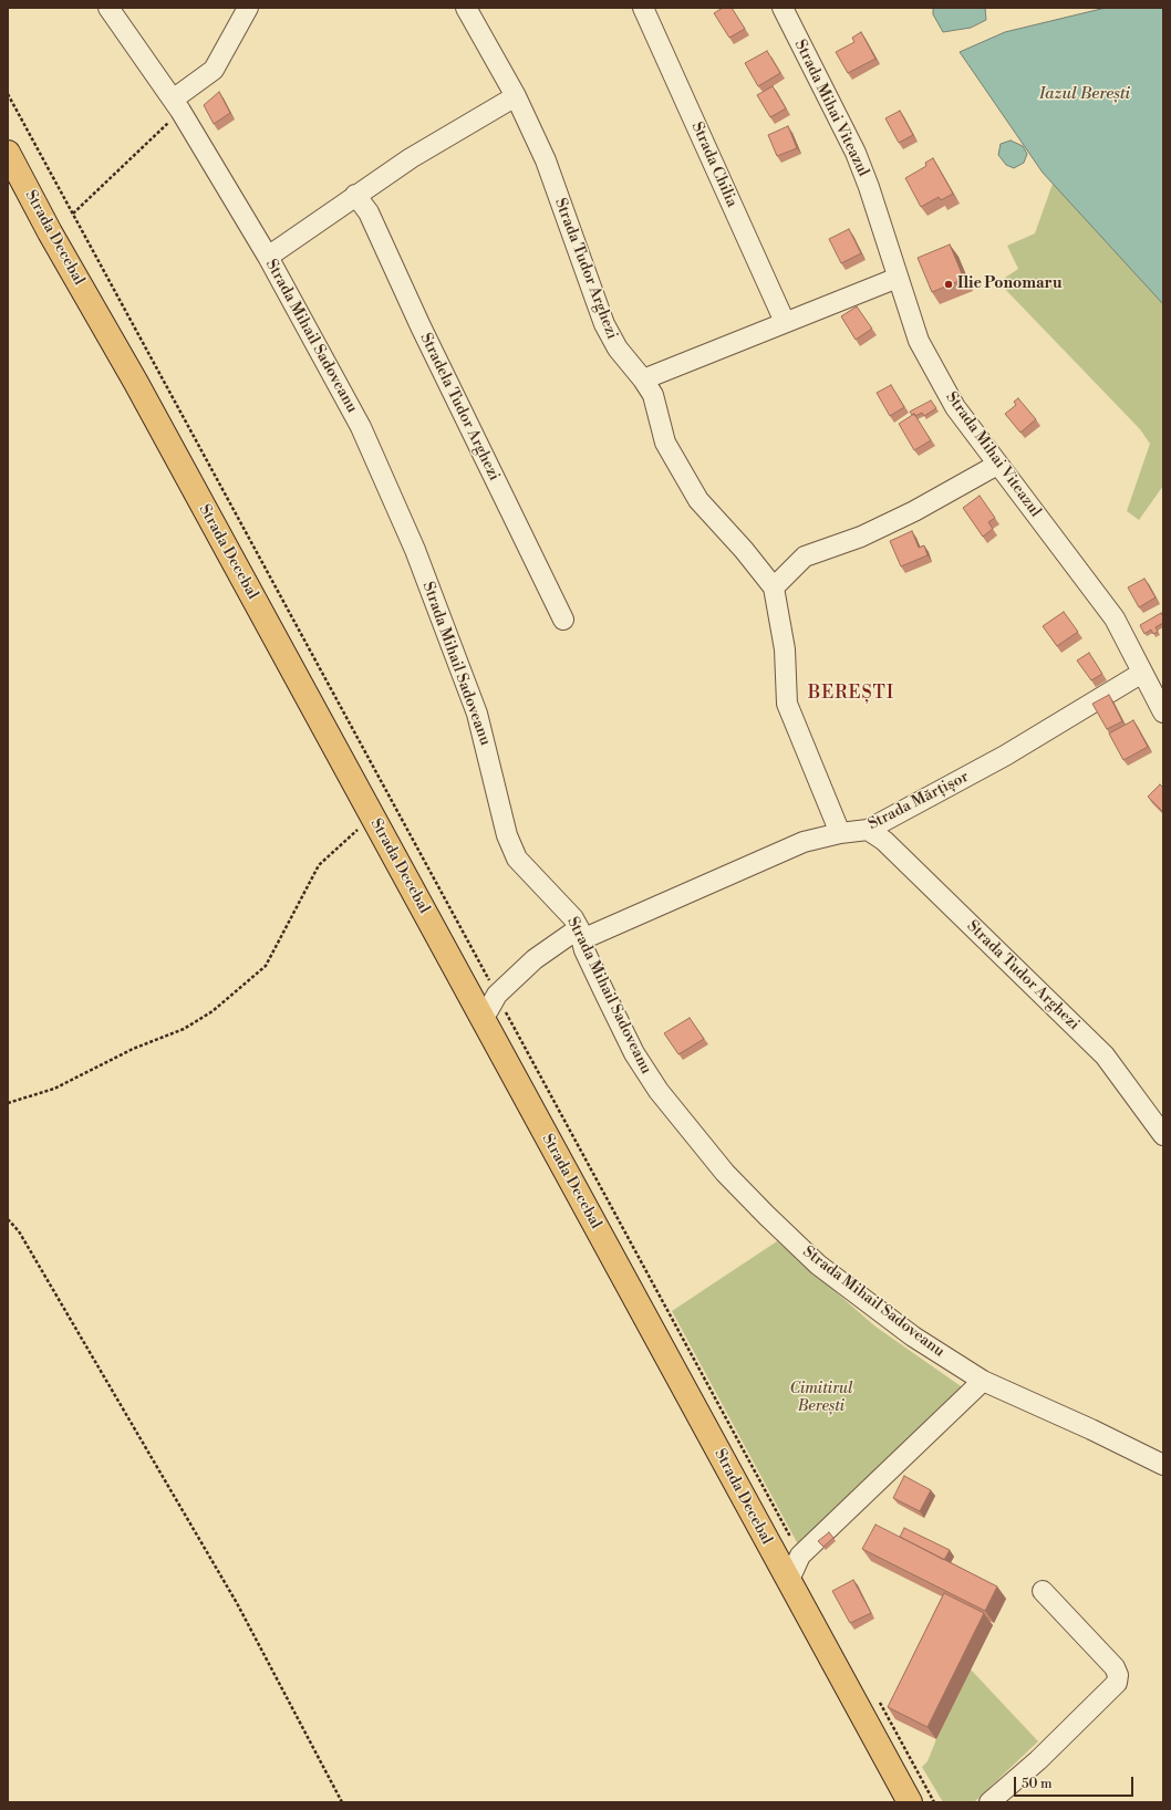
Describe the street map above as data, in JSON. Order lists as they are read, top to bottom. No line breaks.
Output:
{"streets":{"main road":["Strada Decebal"],"street":["Strada Mihai Viteazul","Strada Chilia","Strada Tudor Arghezi","Strada Mihail Sadoveanu","Stradela Tudor Arghezi","Strada Mărțișor"]},"crossings":[["Strada Mihai Viteazul","Strada Mărțișor"],["Strada Decebal","Strada Mărțișor"],["Strada Tudor Arghezi","Strada Mărțișor"],["Strada Mihail Sadoveanu","Strada Mărțișor"]],"districts":["BEREȘTI"],"water":["Iazul Berești"],"parks":["Cimitirul Berești"],"places":["Ilie Ponomaru"],"scale_bar":"50 m"}
